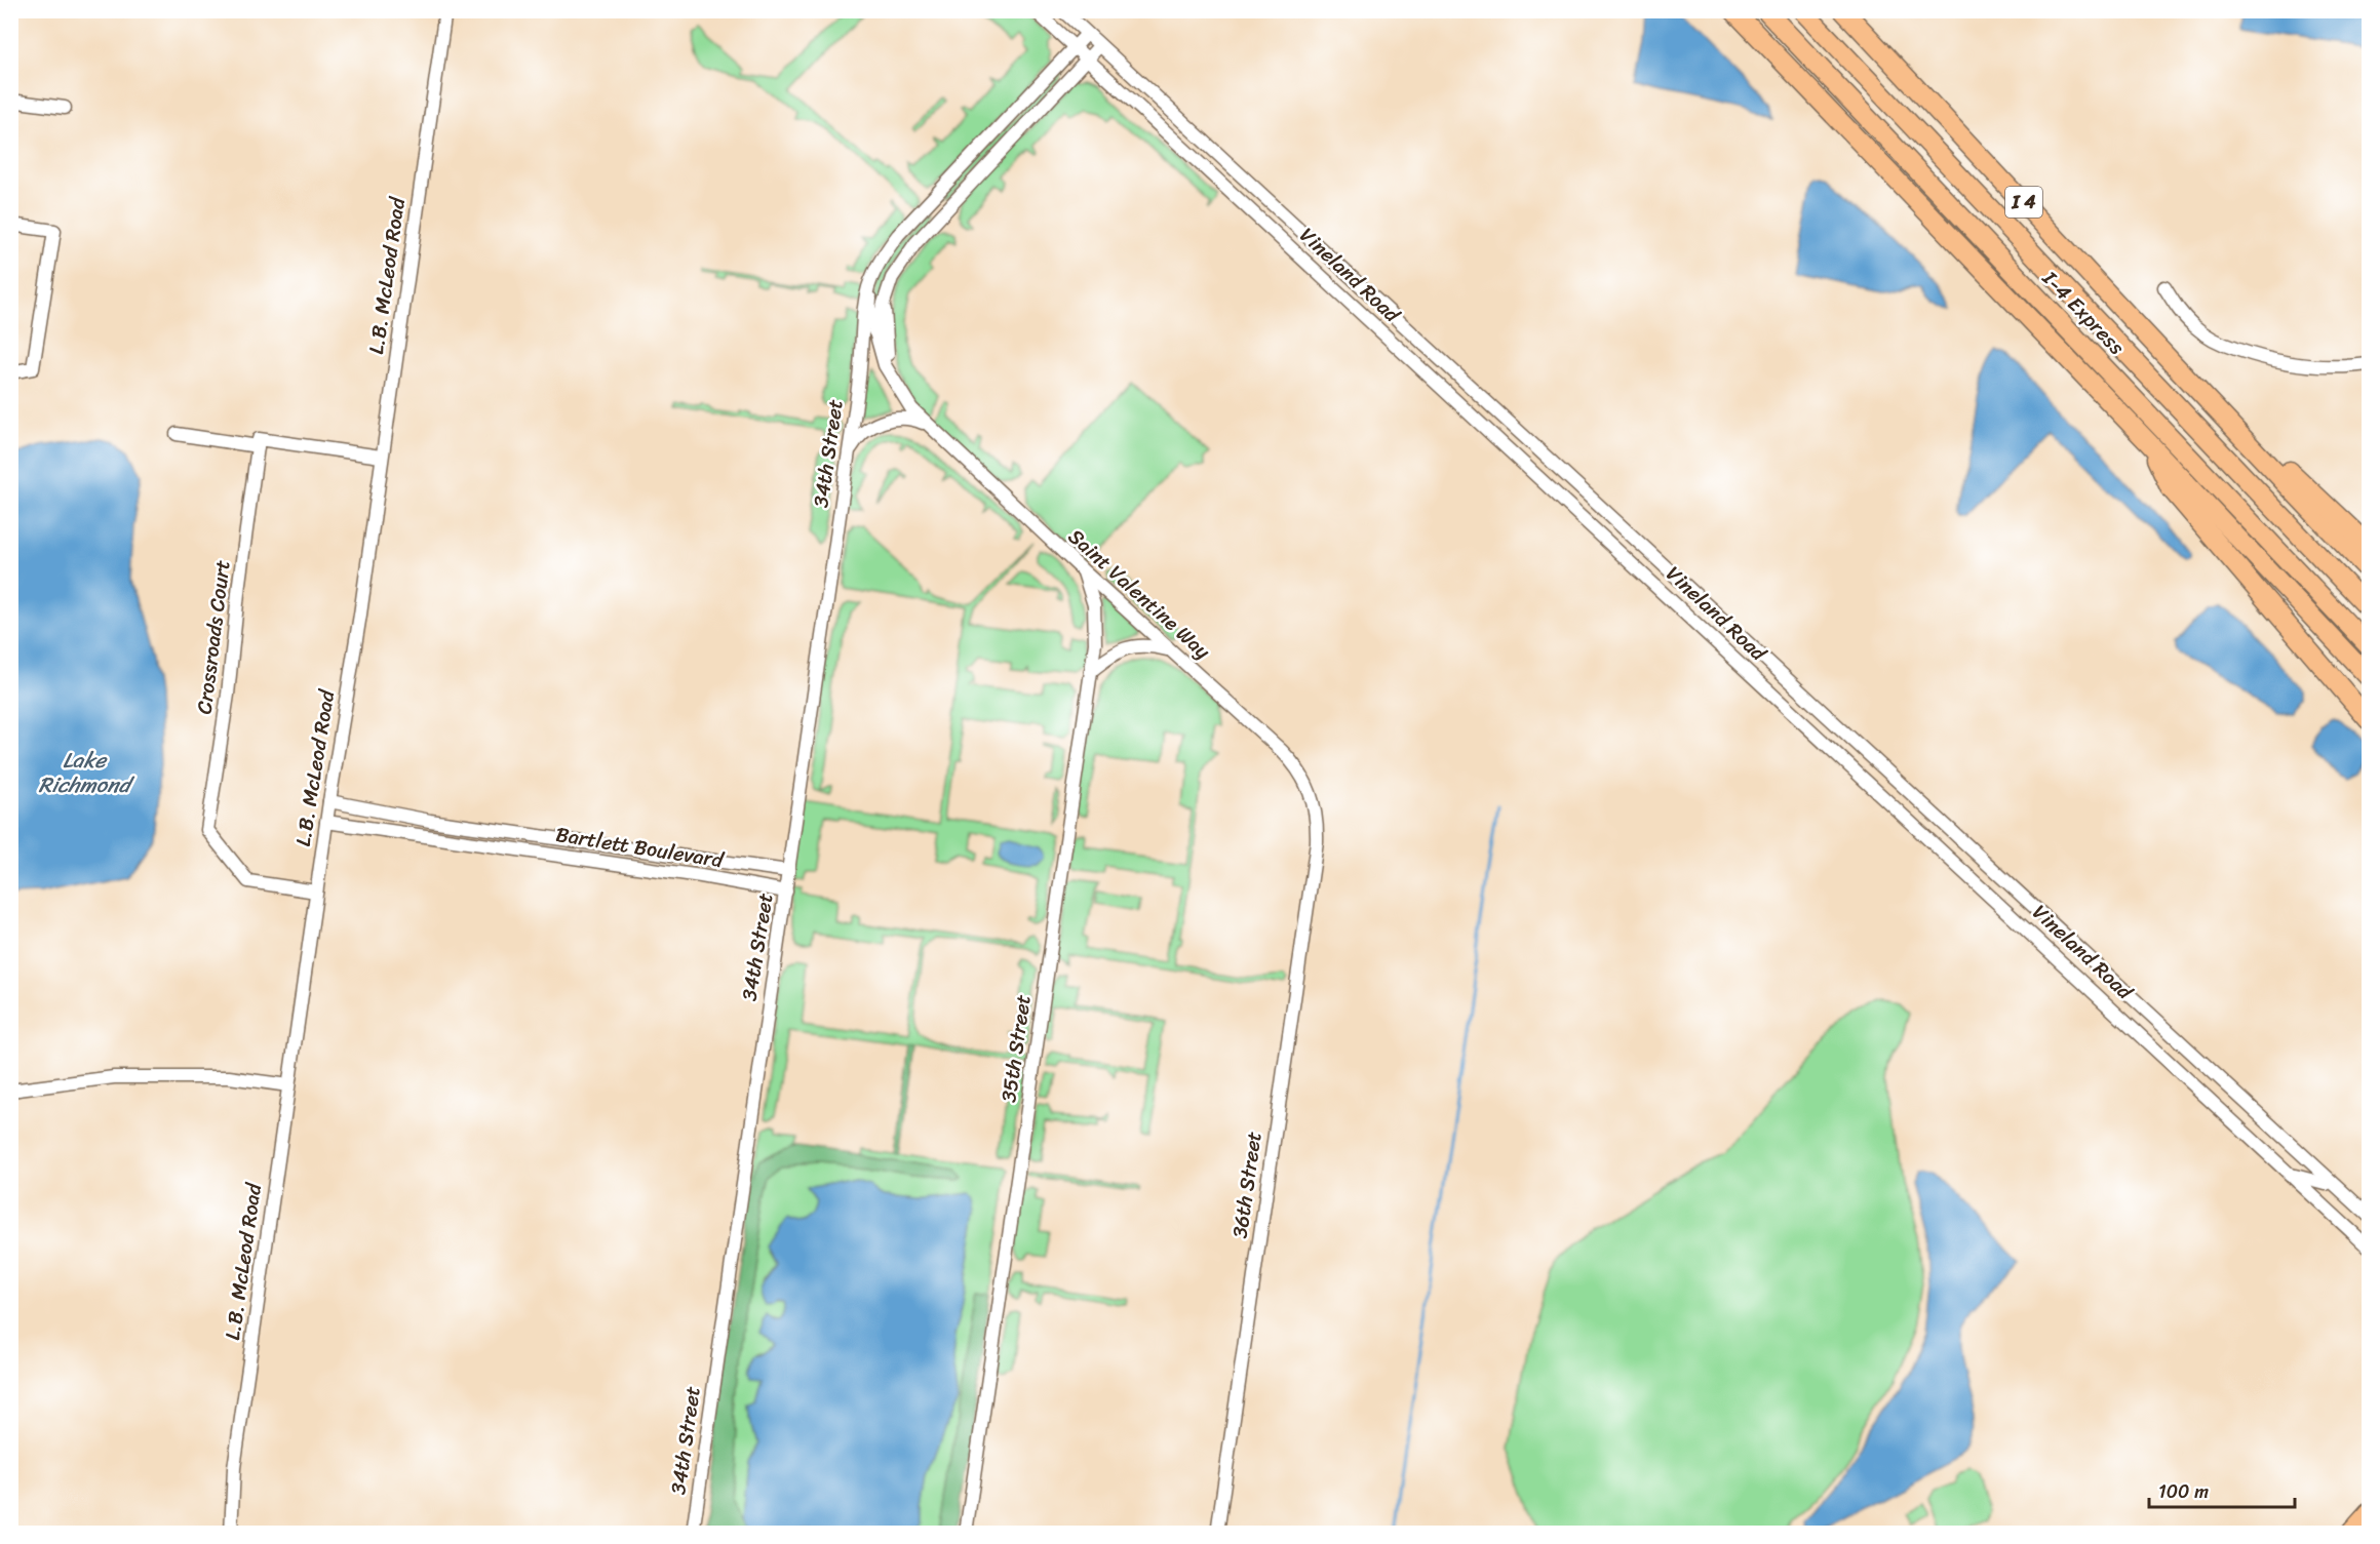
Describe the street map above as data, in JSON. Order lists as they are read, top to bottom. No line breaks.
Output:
{"streets":{"highway":["I 4","I-4 Express"],"street":["Vineland Road","L.B. McLeod Road","34th Street","Saint Valentine Way","Crossroads Court","Bartlett Boulevard","35th Street","36th Street"]},"crossings":[["Vineland Road","34th Street"],["L.B. McLeod Road","Crossroads Court"],["L.B. McLeod Road","Bartlett Boulevard"],["34th Street","Saint Valentine Way"],["34th Street","Bartlett Boulevard"],["Saint Valentine Way","35th Street"],["Saint Valentine Way","36th Street"]],"water":["Lake Richmond"],"scale_bar":"100 m"}
